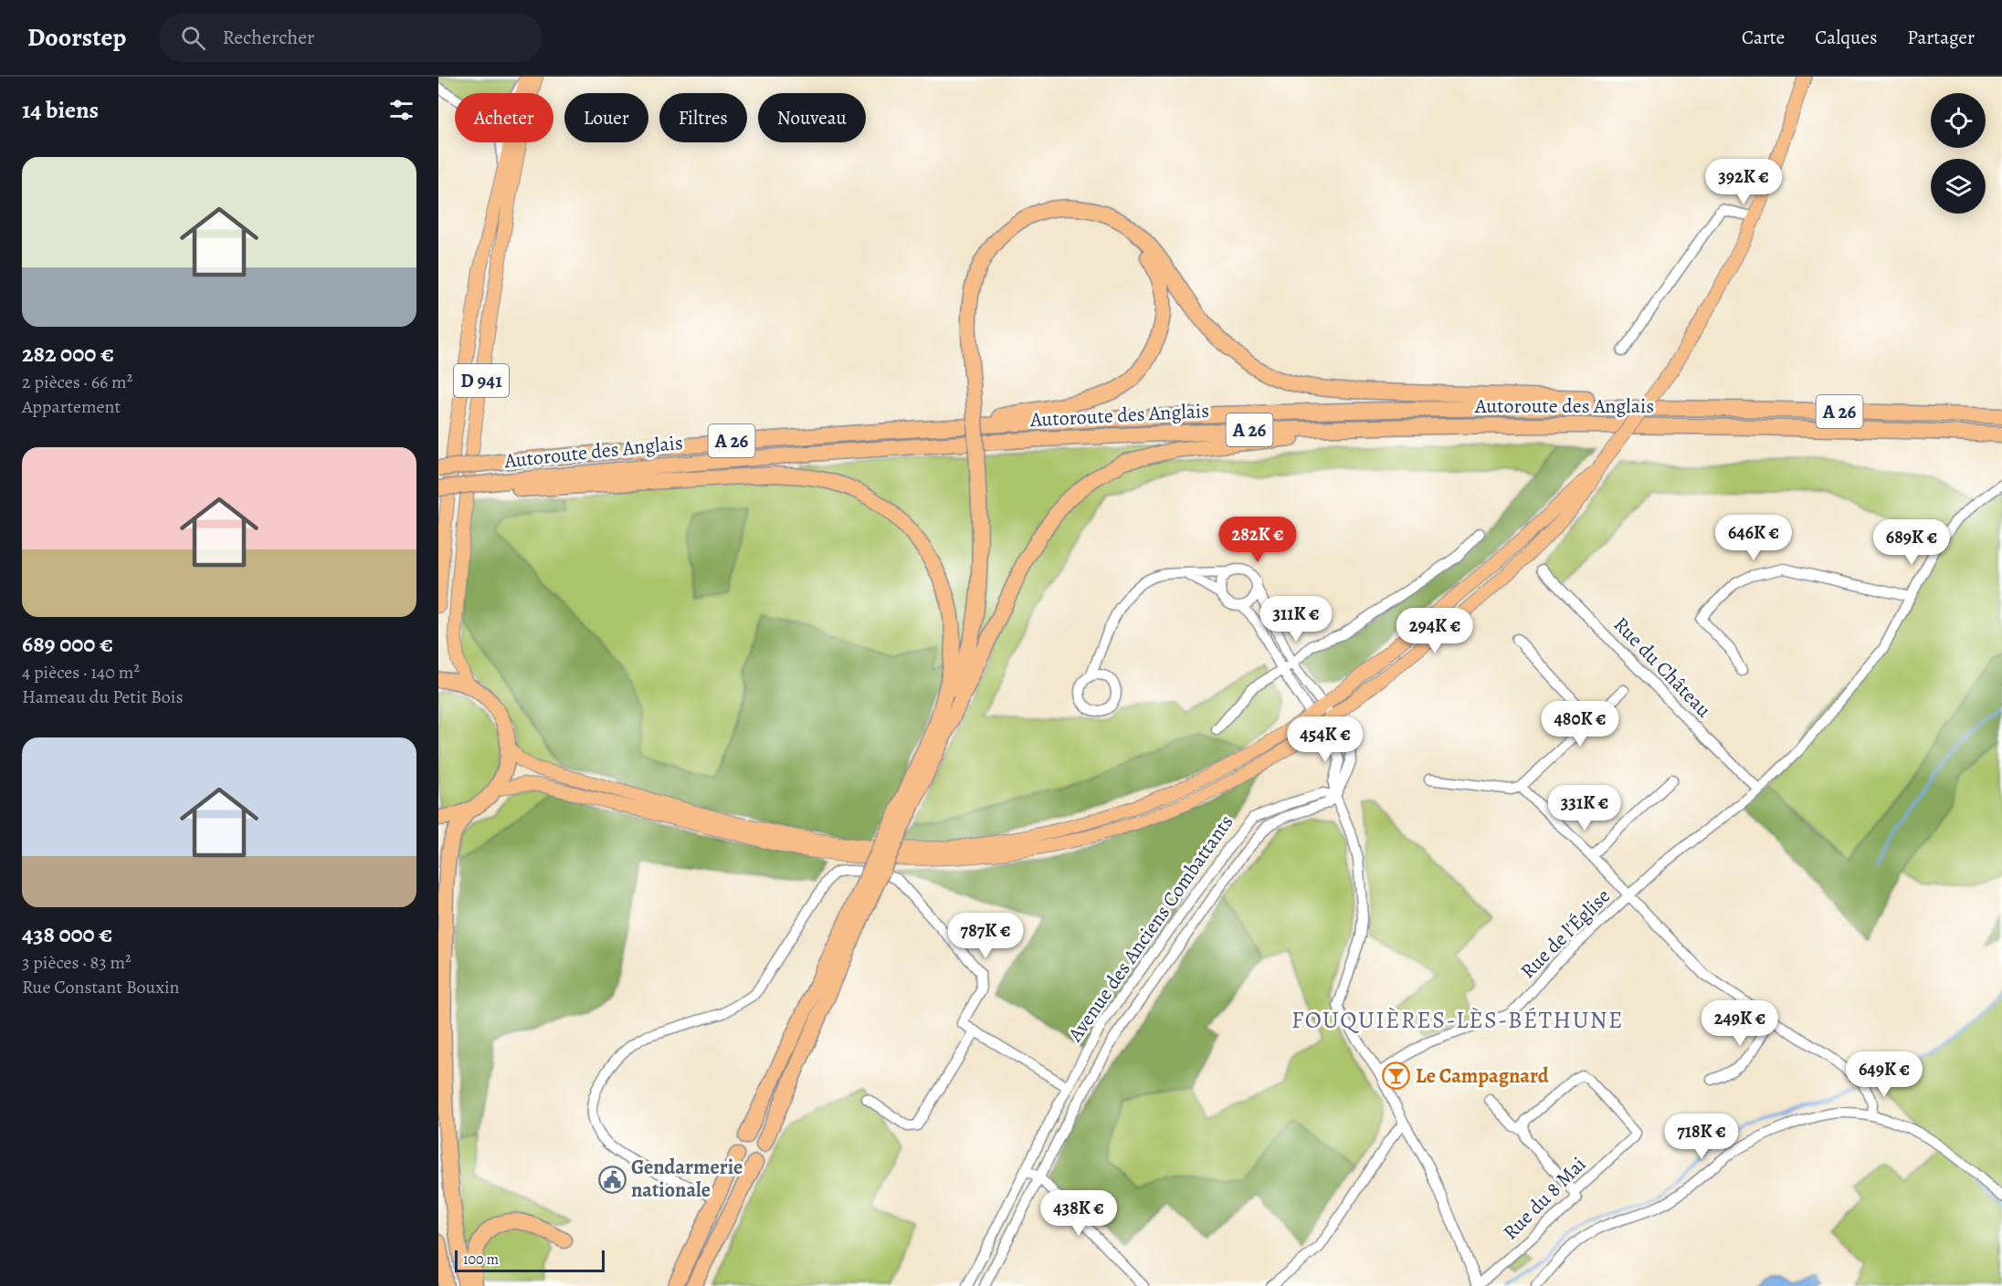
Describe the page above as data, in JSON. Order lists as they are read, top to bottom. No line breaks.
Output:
{"streets":{"highway":["Autoroute des Anglais","A 26"],"main road":["D 941"],"street":["Rue du Château","Avenue des Anciens Combattants","Rue de l'Église","Rue du 8 Mai"]},"crossings":[["Rue du Château","Rue de l'Église"]],"districts":["FOUQUIÈRES-LÈS-BÉTHUNE"],"places":{"bar":["Le Campagnard"],"public building":["Gendarmerie nationale"]},"scale_bar":"100 m","page":{"header":"Doorstep","search":"Rechercher","nav":["Carte","Calques","Partager"],"heading":"14 biens","chip":["Acheter","Louer","Filtres","Nouveau"],"list":[{"name":"282 000 €","note":"2 pièces · 66 m² · Appartement"},{"name":"689 000 €","note":"4 pièces · 140 m² · Hameau du Petit Bois"},{"name":"438 000 €","note":"3 pièces · 83 m² · Rue Constant Bouxin"}],"price":["392K €","646K €","282K €","689K €","311K €","294K €","480K €","454K €","331K €","787K €","249K €","649K €","718K €","438K €"],"scale":"100 m"}}
